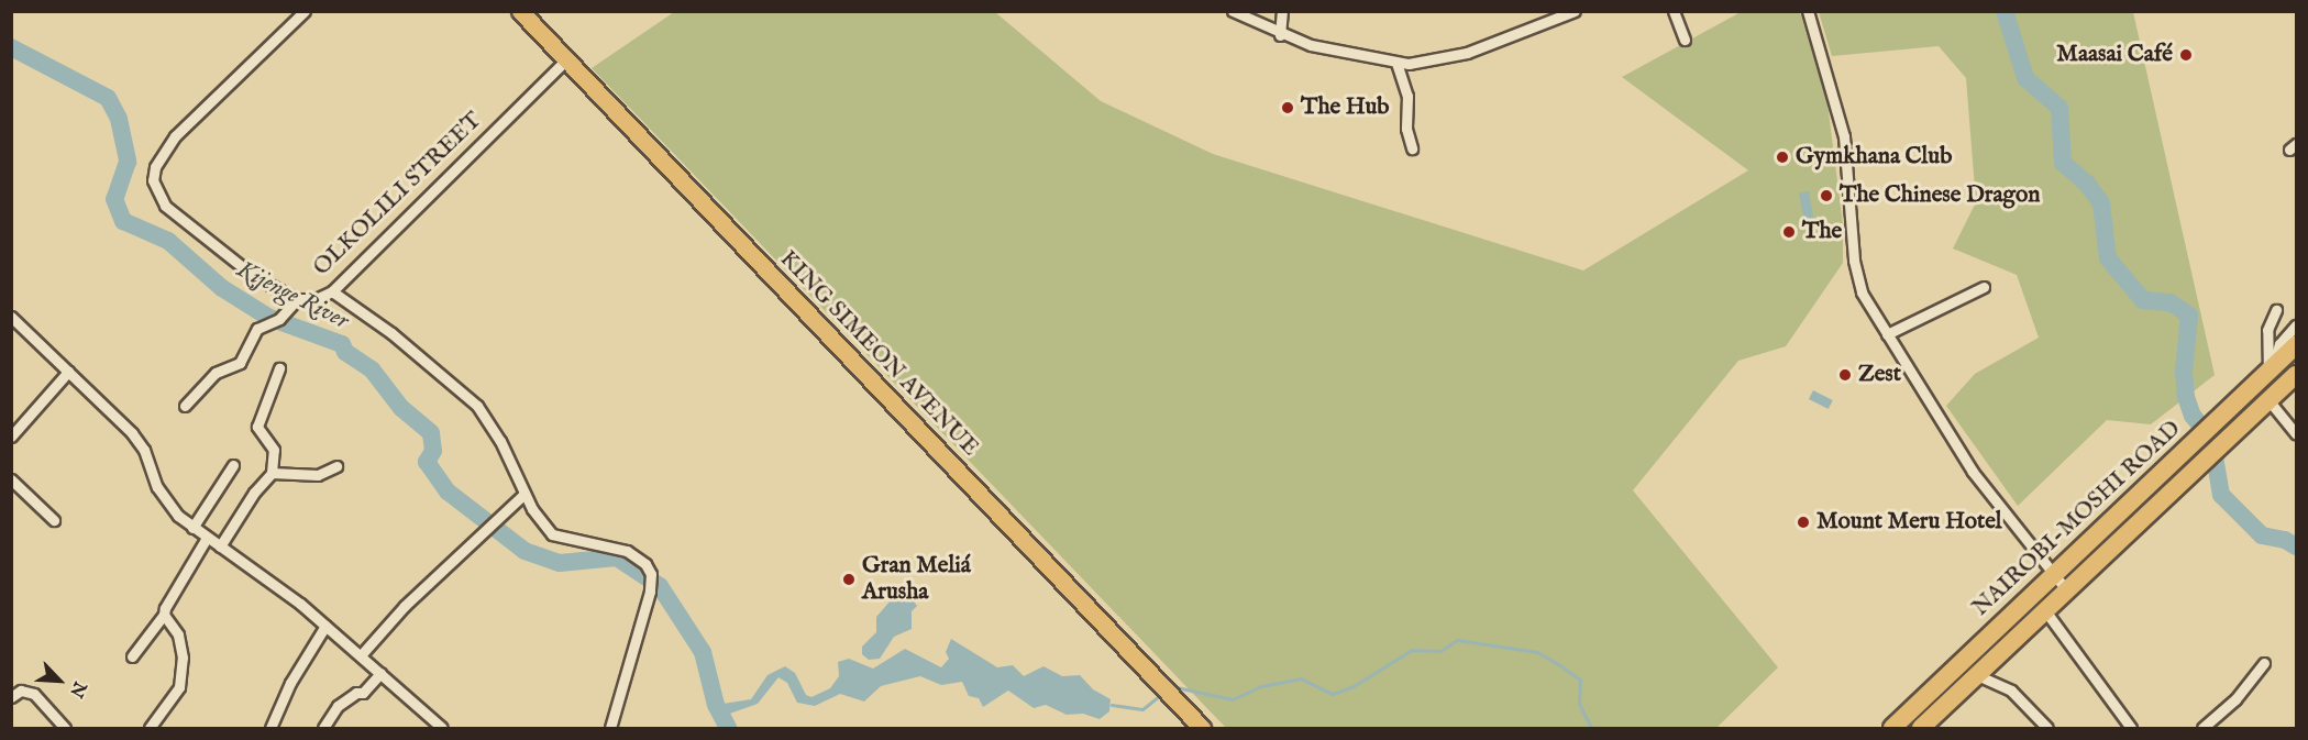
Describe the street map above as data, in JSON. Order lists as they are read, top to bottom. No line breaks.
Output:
{"streets":{"highway":["NAIROBI-MOSHI ROAD"],"main road":["KING SIMEON AVENUE"],"street":["OLKOLILI STREET"]},"crossings":[["OLKOLILI STREET","KING SIMEON AVENUE"]],"water":["Kijenge River"],"places":["Maasai Café","The Hub","Gymkhana Club","The Chinese Dragon","The","Zest","Mount Meru Hotel","Gran Meliá Arusha"],"north":"bottom right"}
